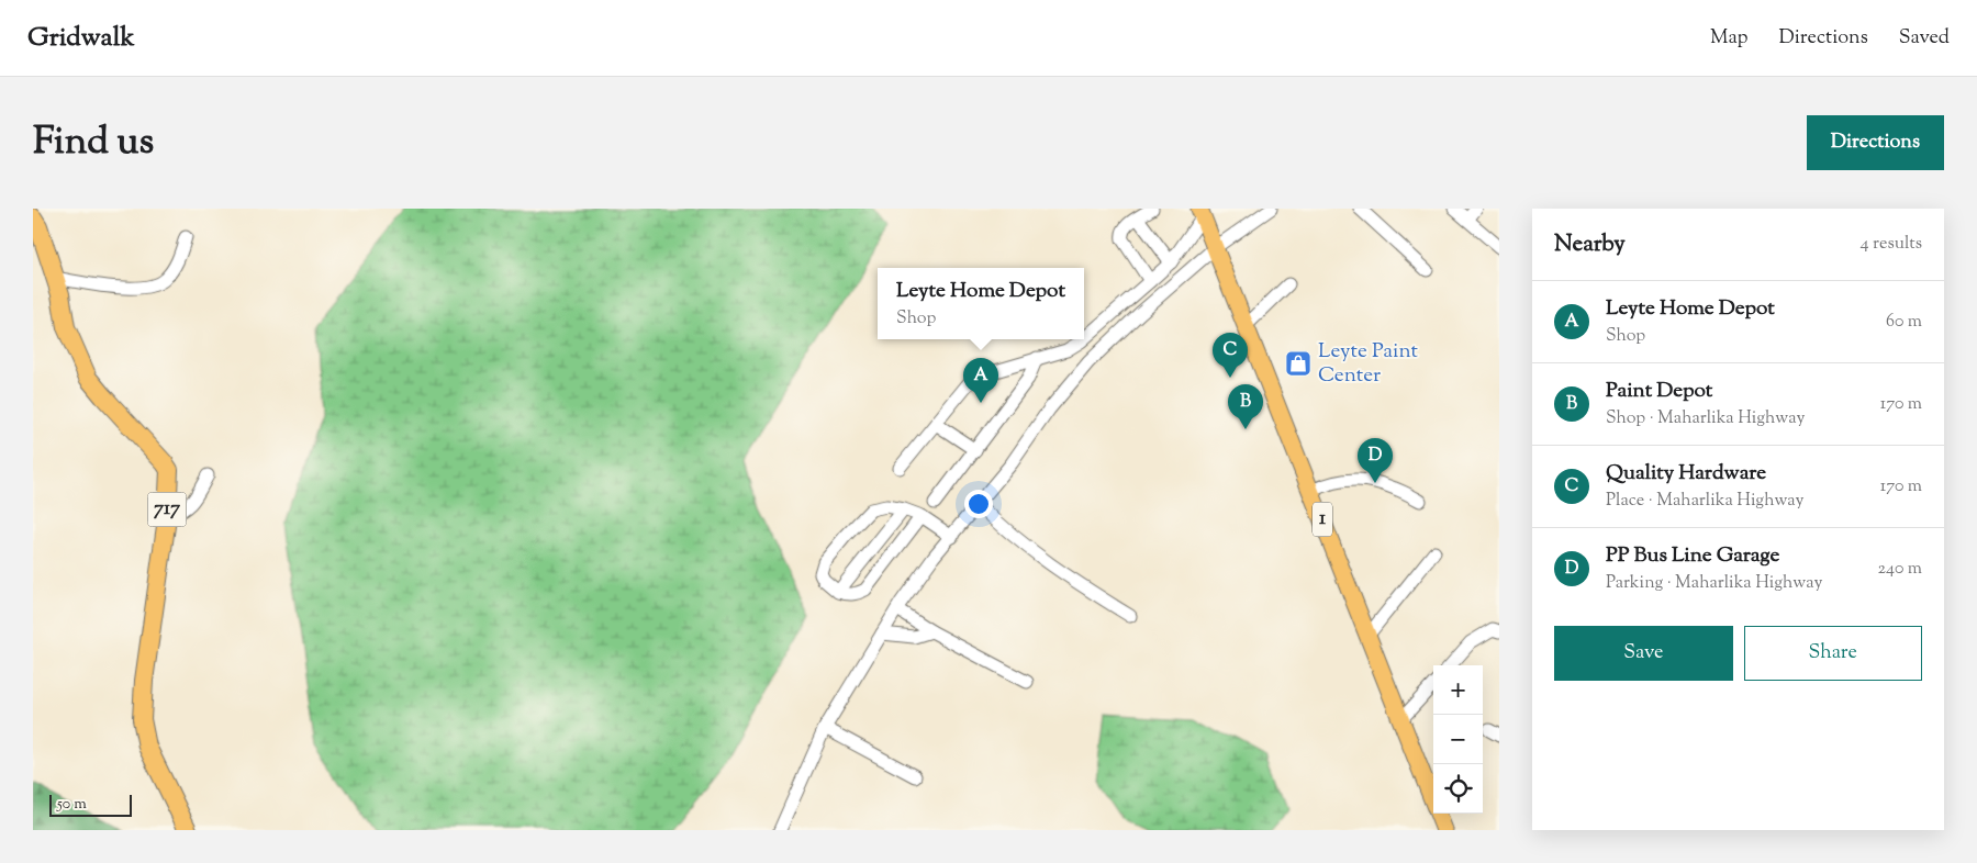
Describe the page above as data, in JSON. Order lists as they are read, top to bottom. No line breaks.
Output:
{"streets":{"highway":["717"],"main road":["1"]},"places":{"shop":["Leyte Paint Center"]},"scale_bar":"50 m","page":{"header":"Gridwalk","nav":["Map","Directions","Saved"],"title":"Find us","buttons":["Directions",["Save","Share"]],"heading":["Nearby","4 results"],"popup":["Leyte Home Depot","Shop"],"list":[{"mark":"A","name":"Leyte Home Depot","note":"Shop","value":"60 m"},{"mark":"B","name":"Paint Depot","note":"Shop · Maharlika Highway","value":"170 m"},{"mark":"C","name":"Quality Hardware","note":"Place · Maharlika Highway","value":"170 m"},{"mark":"D","name":"PP Bus Line Garage","note":"Parking · Maharlika Highway","value":"240 m"}],"pins":["C","A","B","D"],"map_buttons":["+","−"],"scale":"50 m"}}
